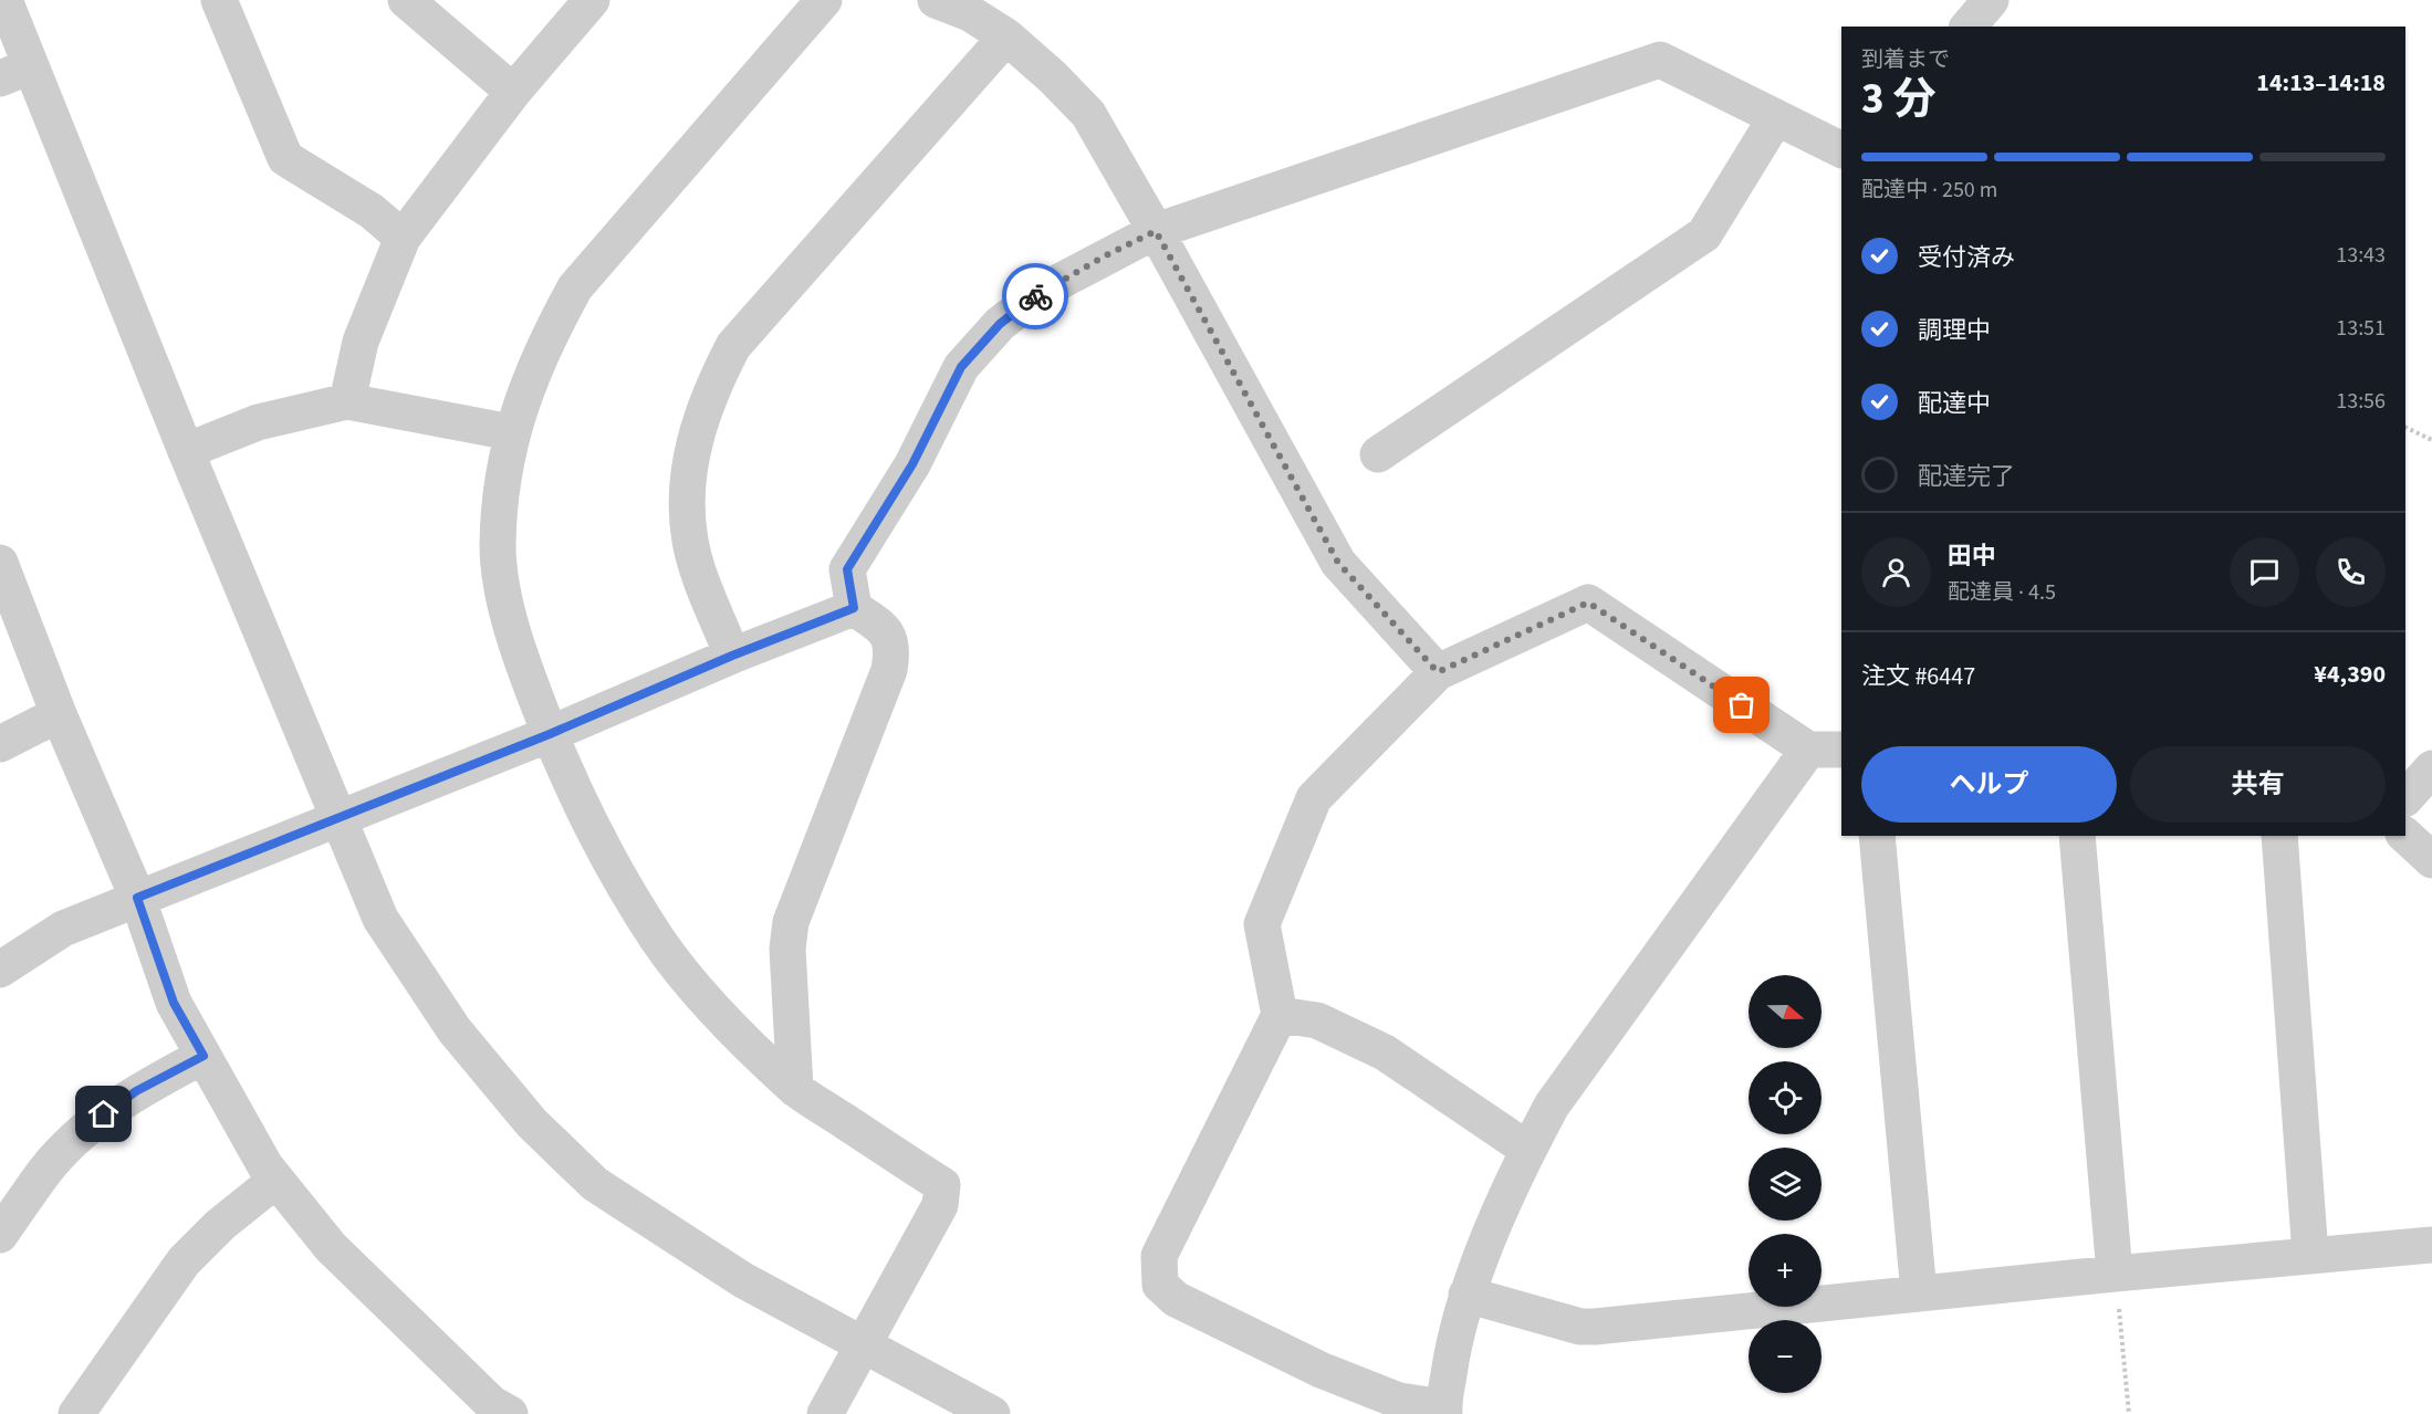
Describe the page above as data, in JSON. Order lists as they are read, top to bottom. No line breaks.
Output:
{"north":"right","page":{"heading":["3 分","到着まで","14:13–14:18"],"panel":["田中","配達員 · 4.5","注文 #6447","¥4,390"],"bar":"配達中 · 250 m","list":[["受付済み","13:43"],["調理中","13:51"],["配達中","13:56"],"配達完了"],"buttons":["ヘルプ","共有"],"map_buttons":["+","−"]}}
